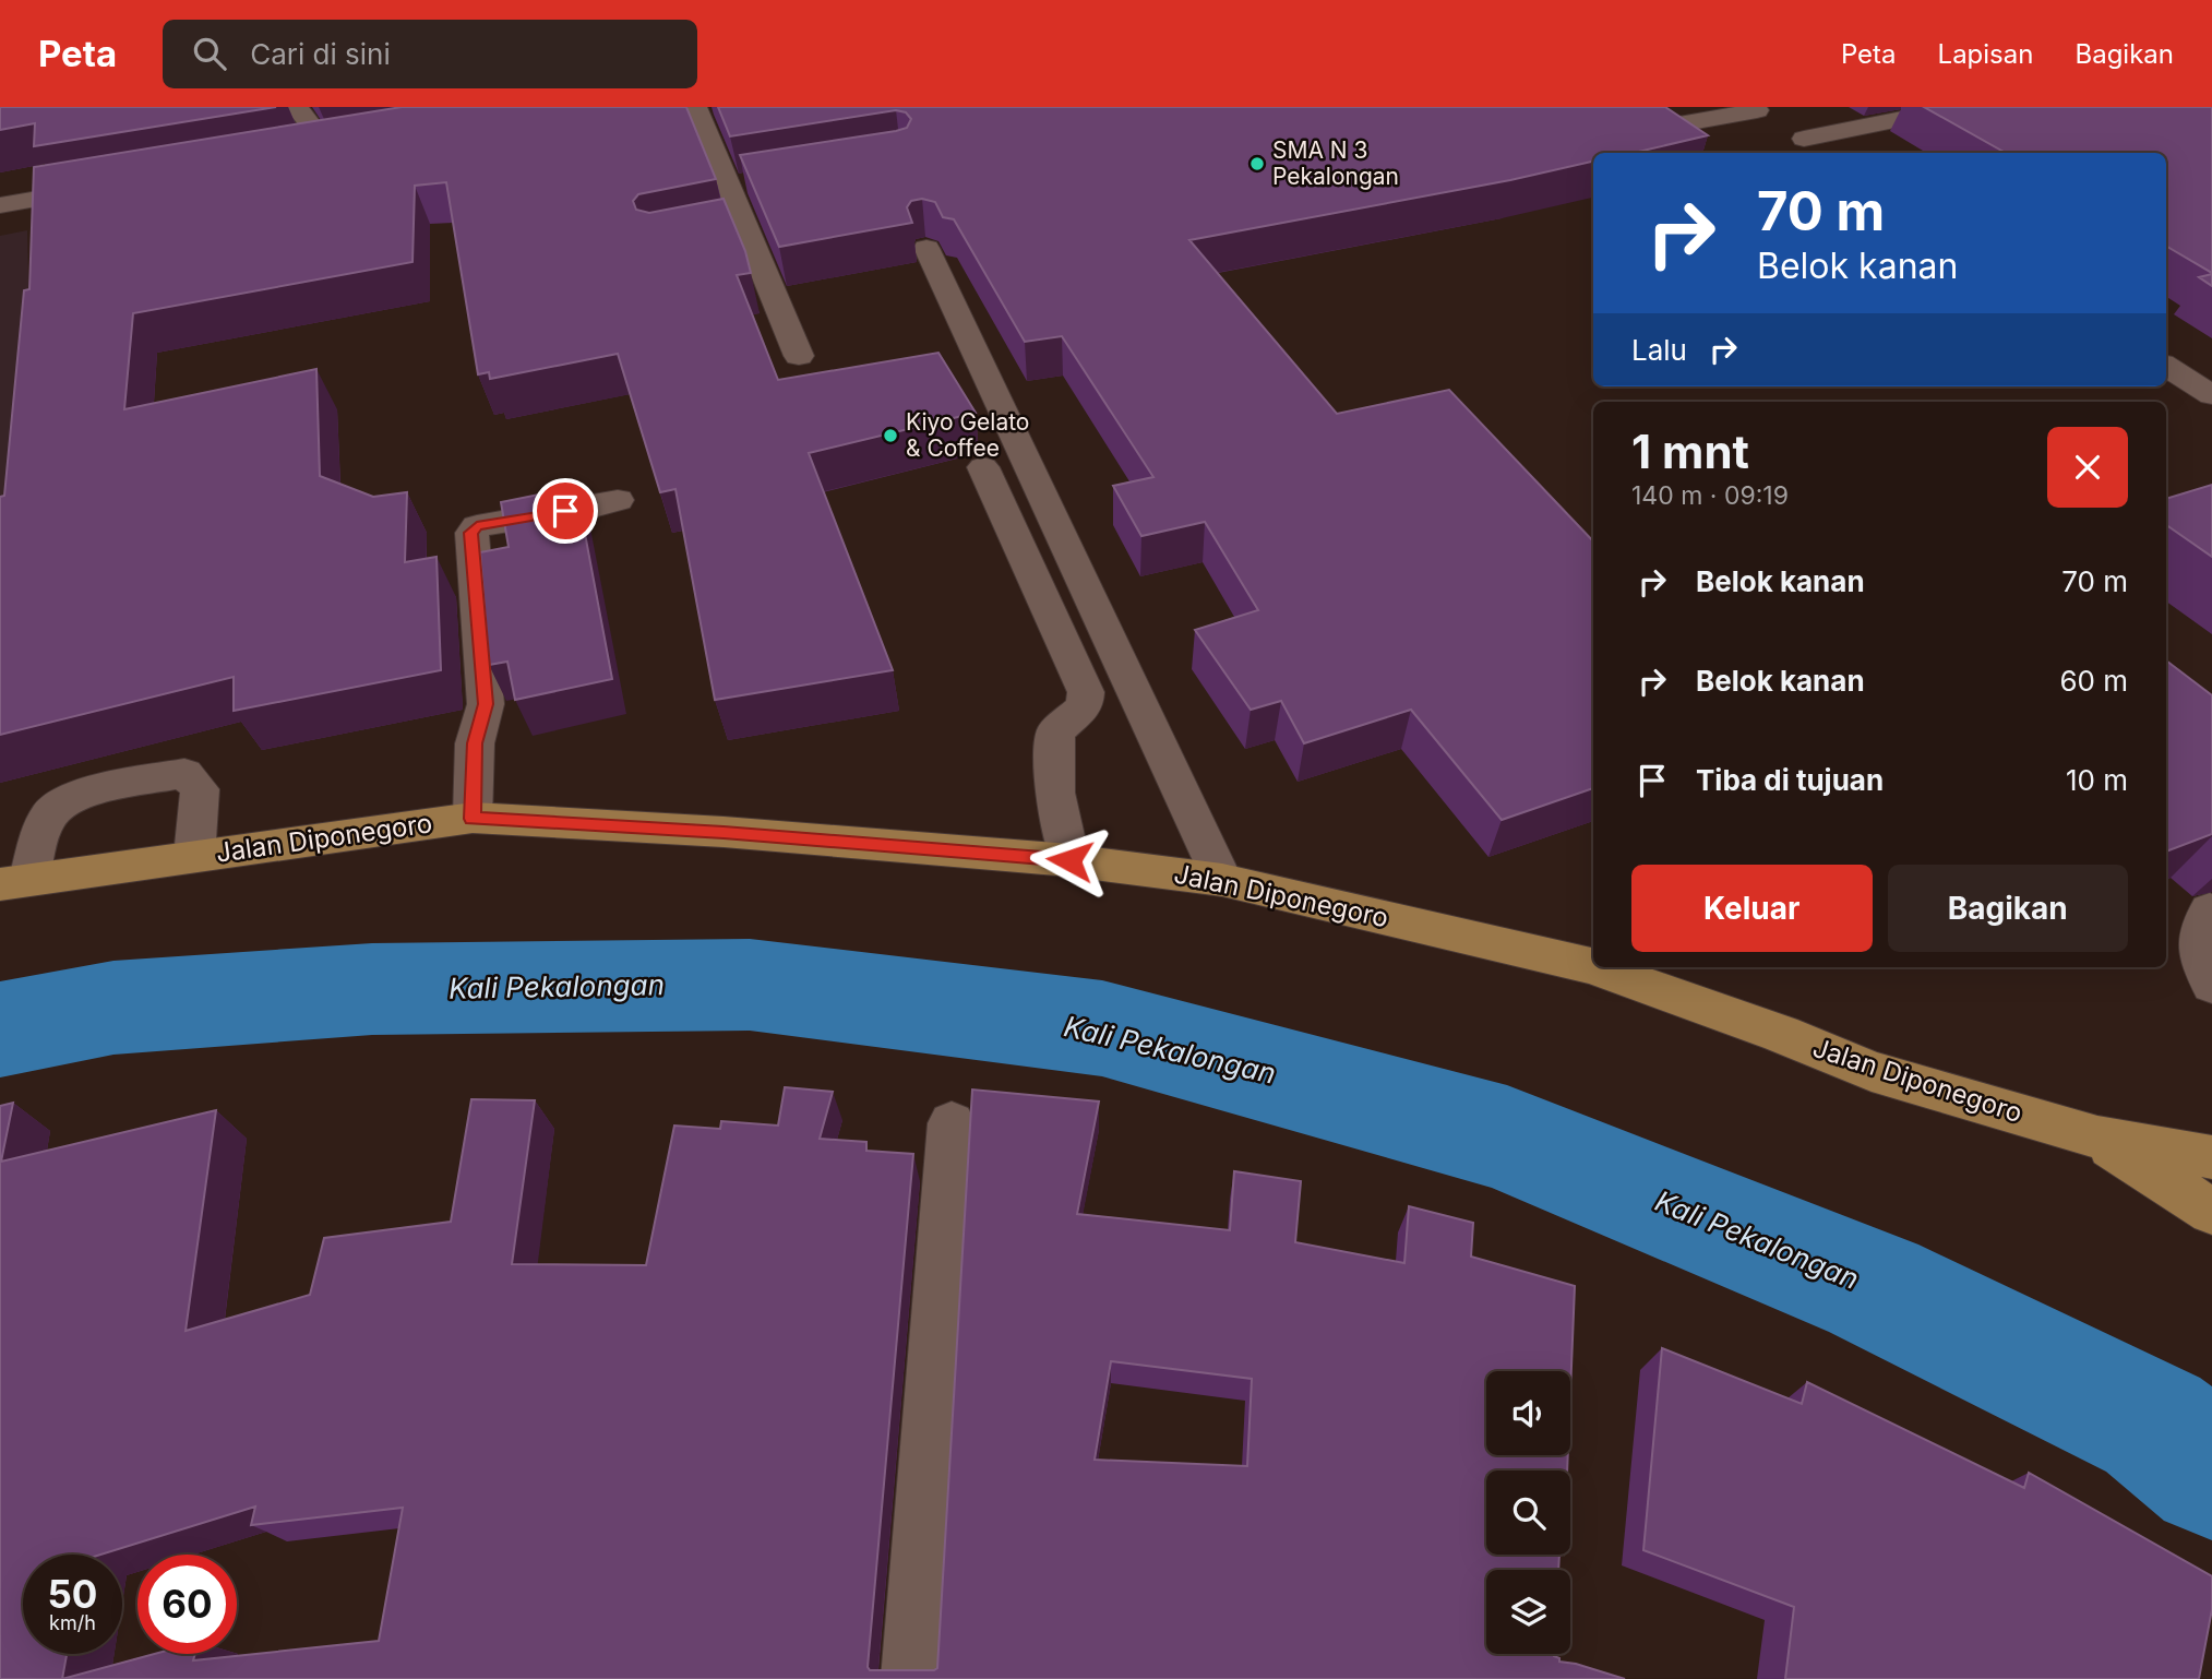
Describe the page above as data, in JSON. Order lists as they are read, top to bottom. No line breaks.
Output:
{"streets":{"main road":["Jalan Diponegoro"]},"water":["Kali Pekalongan"],"places":["SMA N 3 Pekalongan","Kiyo Gelato & Coffee"],"page":{"header":"Peta","search":"Cari di sini","nav":["Peta","Lapisan","Bagikan"],"turn":["70 m","Belok kanan"],"then":"Lalu","heading":["1 mnt","140 m · 09:19"],"list":[{"name":"Belok kanan","value":"70 m"},{"name":"Belok kanan","value":"60 m"},{"name":"Tiba di tujuan","value":"10 m"}],"buttons":["Keluar","Bagikan"],"speed":"50 km/h","limit":"60"}}
